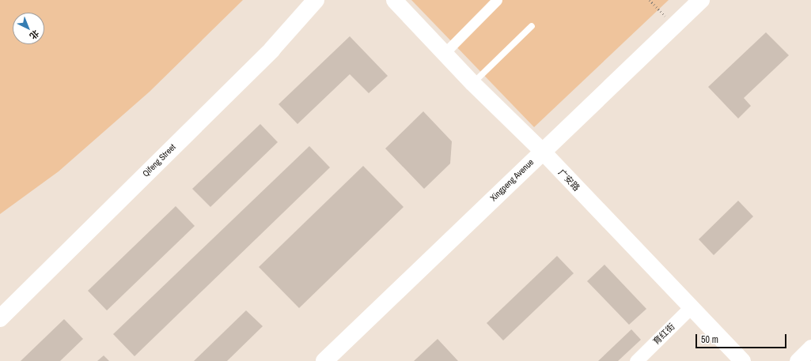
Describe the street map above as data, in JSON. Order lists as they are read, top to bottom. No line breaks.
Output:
{"streets":{"main road":["Qifeng Street","Xingpeng Avenue"],"street":["广安路","育红街"]},"crossings":[["Xingpeng Avenue","广安路"],["广安路","育红街"]],"scale_bar":"50 m","north":"bottom right"}
